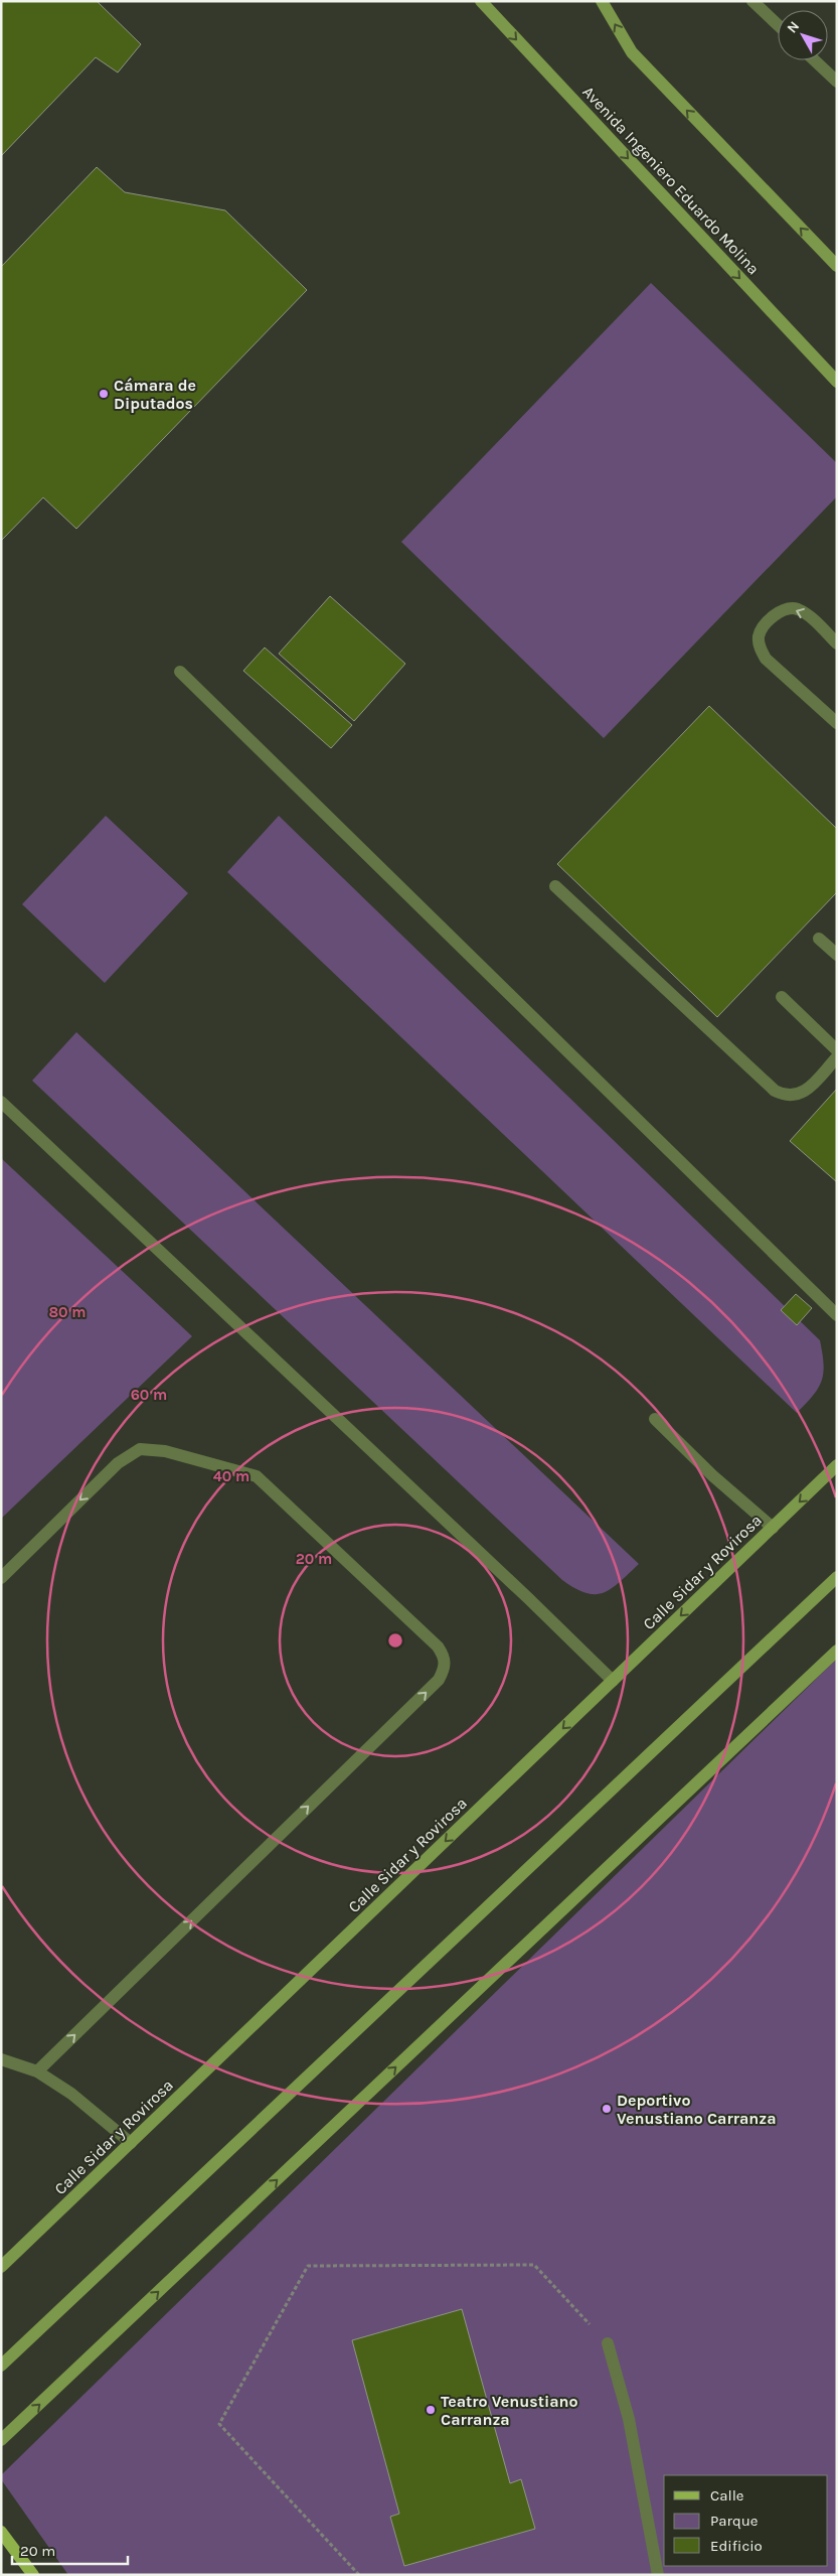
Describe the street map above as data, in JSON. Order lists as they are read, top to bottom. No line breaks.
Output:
{"streets":{"street":["Avenida Ingeniero Eduardo Molina","Calle Sidar y Rovirosa"]},"places":["Cámara de Diputados","Deportivo Venustiano Carranza","Teatro Venustiano Carranza"],"legend":["Calle","Parque","Edificio"],"scale_bar":"20 m","north":"top left","rings":["80 m","60 m","40 m","20 m"]}
